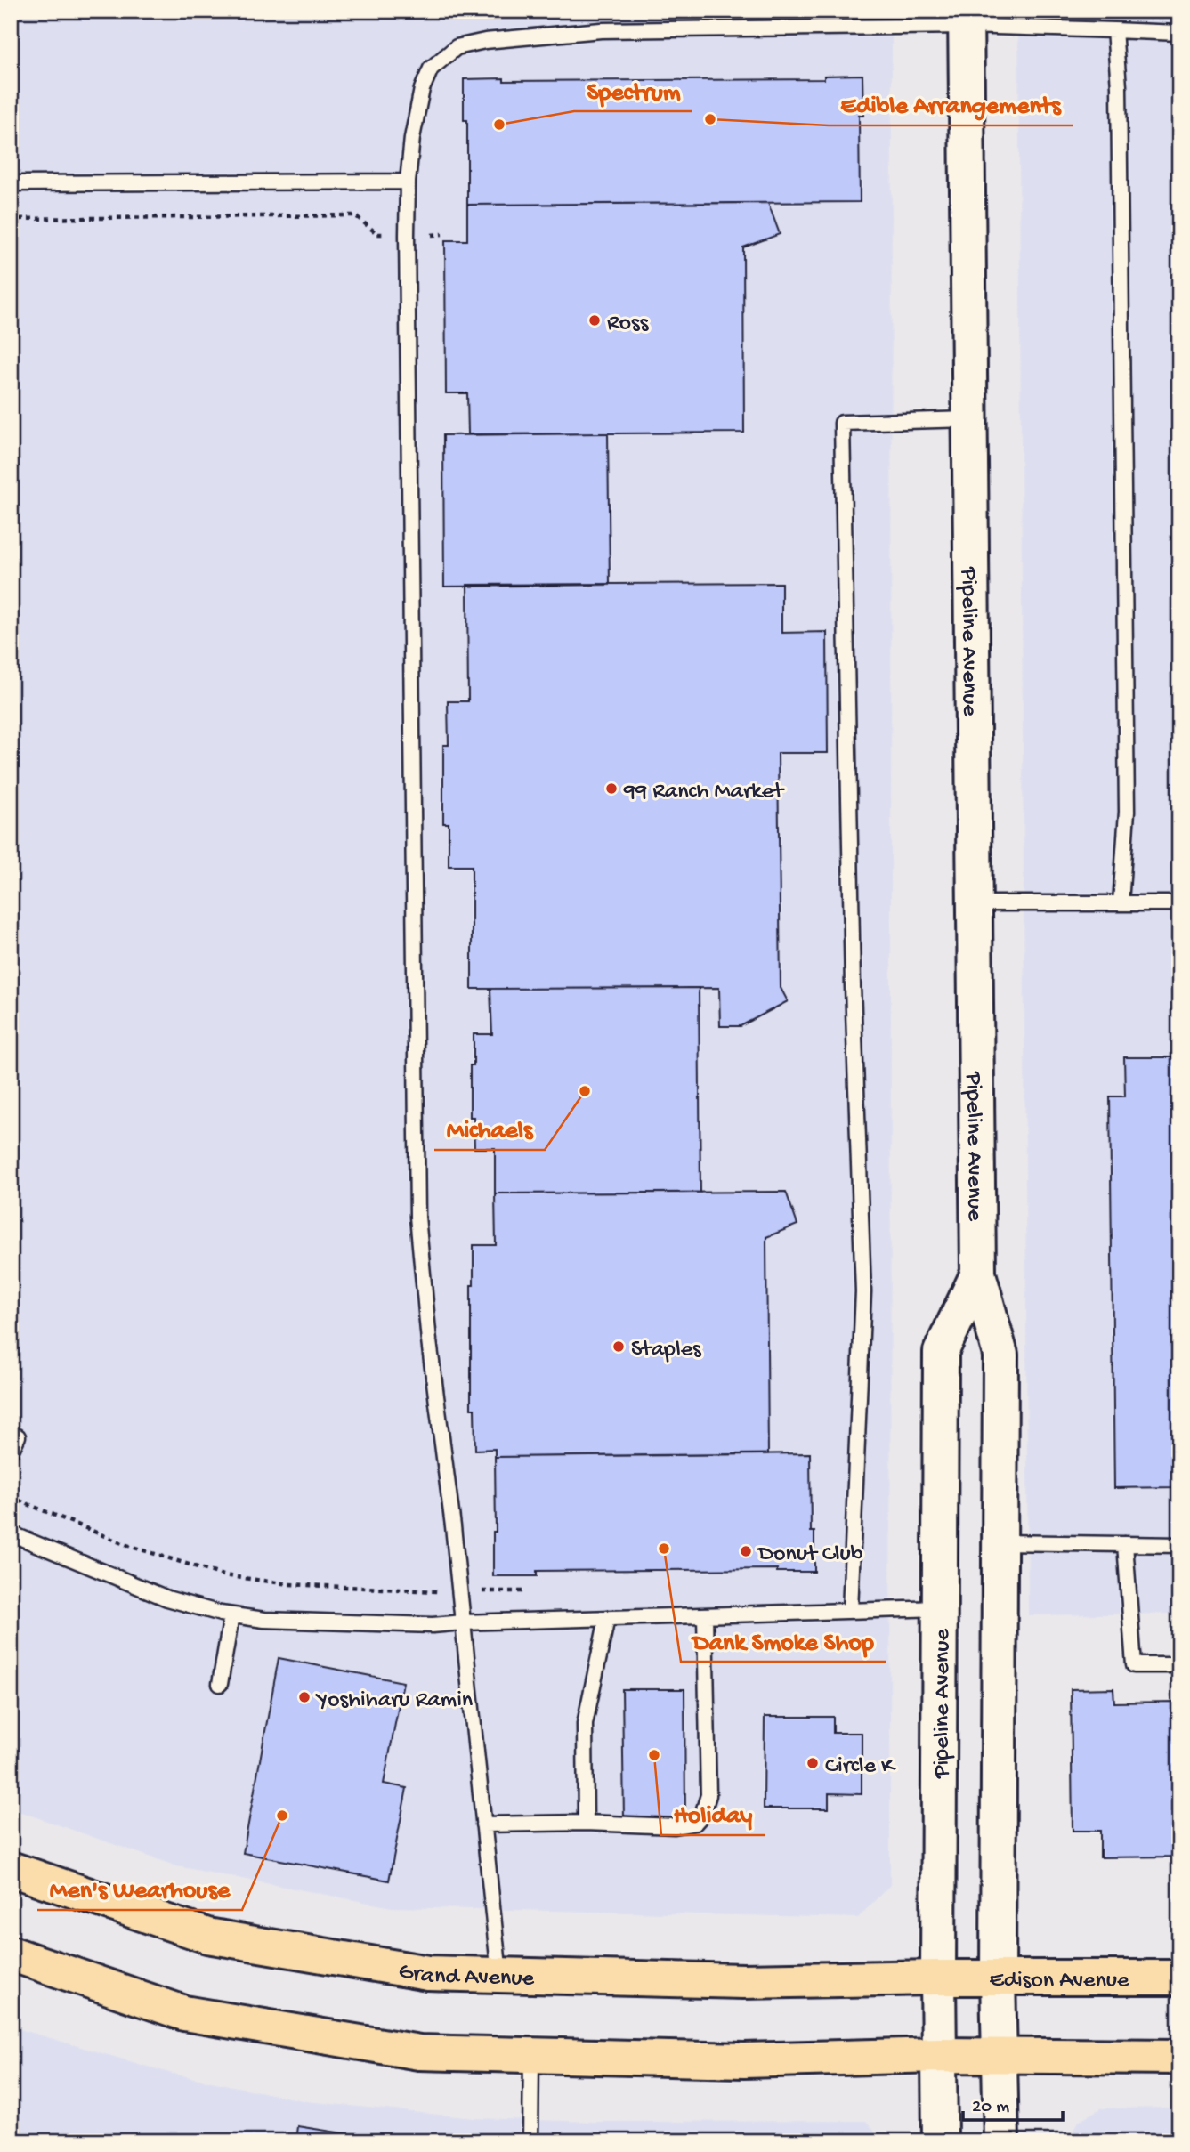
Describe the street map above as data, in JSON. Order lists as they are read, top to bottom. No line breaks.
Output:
{"streets":{"main road":["Pipeline Avenue","Grand Avenue","Edison Avenue"]},"crossings":[["Pipeline Avenue","Grand Avenue"],["Pipeline Avenue","Edison Avenue"],["Grand Avenue","Edison Avenue"]],"places":["Edible Arrangements","Spectrum","Ross","99 Ranch Market","Michaels","Staples","Dank Smoke Shop","Donut Club","Yoshiharu Ramin","Holiday","Circle K","Men's Wearhouse"],"scale_bar":"20 m"}
